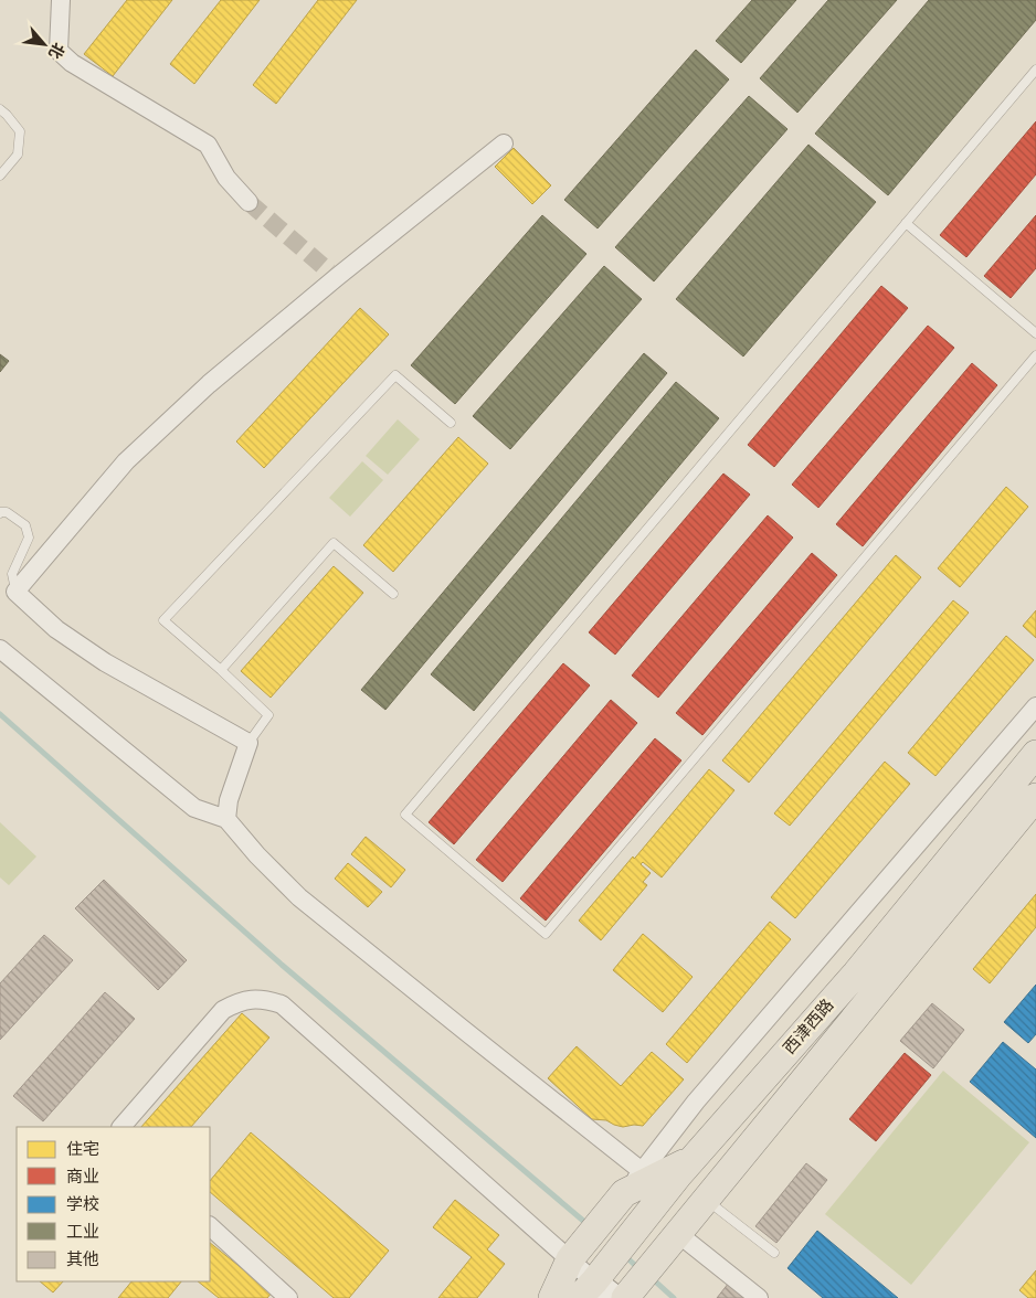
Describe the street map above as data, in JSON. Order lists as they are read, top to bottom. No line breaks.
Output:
{"streets":{"main road":["西津西路"]},"legend":["住宅","商业","学校","工业","其他"],"north":"bottom right"}
